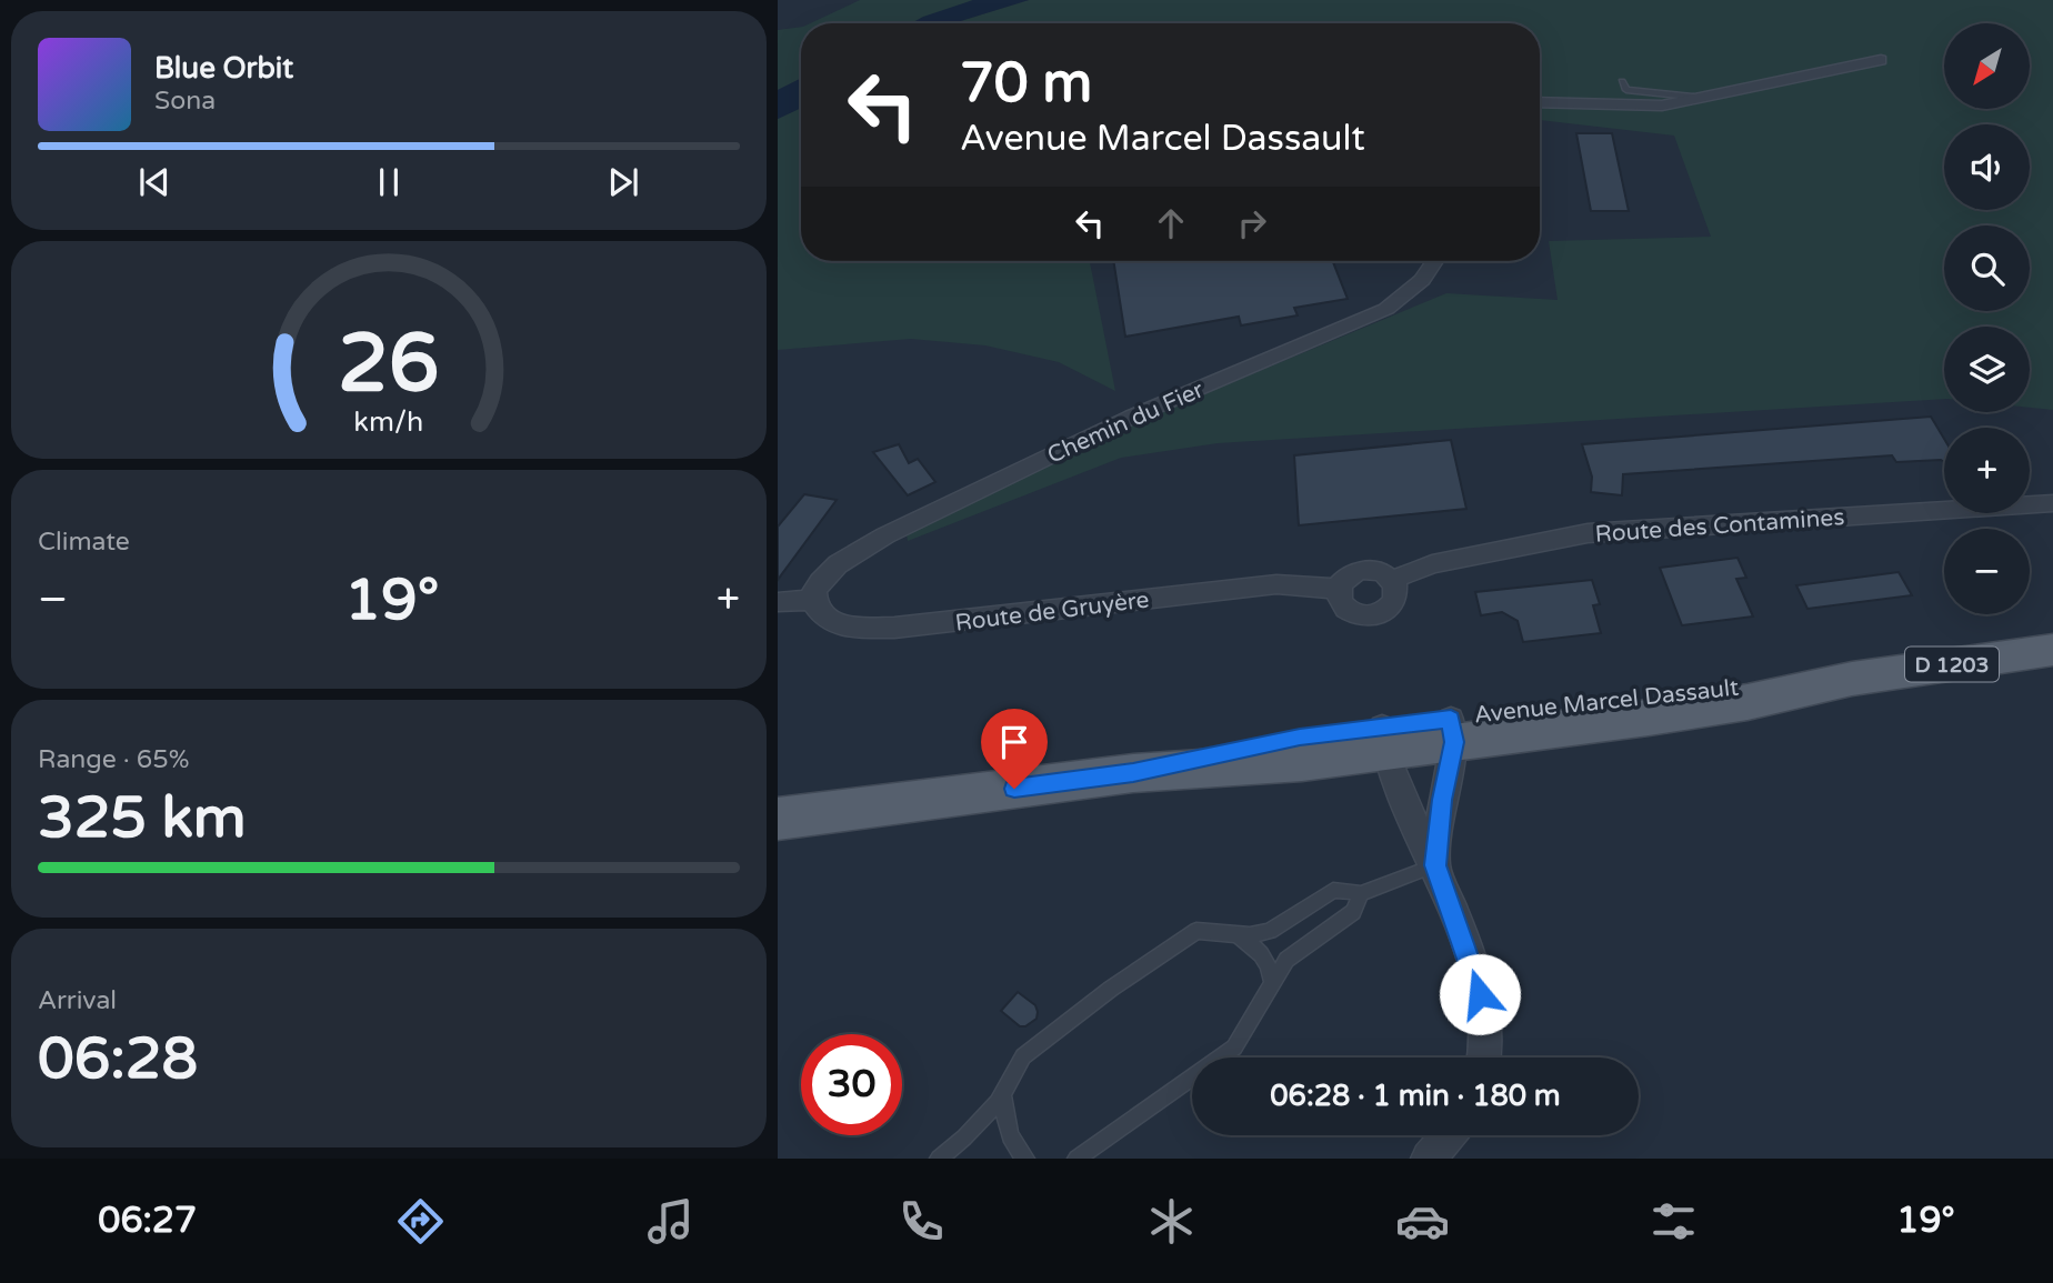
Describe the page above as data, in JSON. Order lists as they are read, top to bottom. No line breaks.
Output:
{"streets":{"main road":["D 1203","Avenue Marcel Dassault"],"street":["Chemin du Fier","Route des Contamines","Route de Gruyère"]},"crossings":[["Chemin du Fier","Route de Gruyère"],["Route des Contamines","Route de Gruyère"]],"north":"bottom left","page":{"map_buttons":["+","−"],"turn":["70 m","Avenue Marcel Dassault"],"song":["Blue Orbit","Sona"],"tile":["Climate",["Range · 65%","325 km"],["Arrival","06:28"]],"heat":["−","19°","+"],"limit":"30","trip":"06:28 · 1 min · 180 m","tabs":["06:27","19°"],"gauge":["26","km/h"]}}
